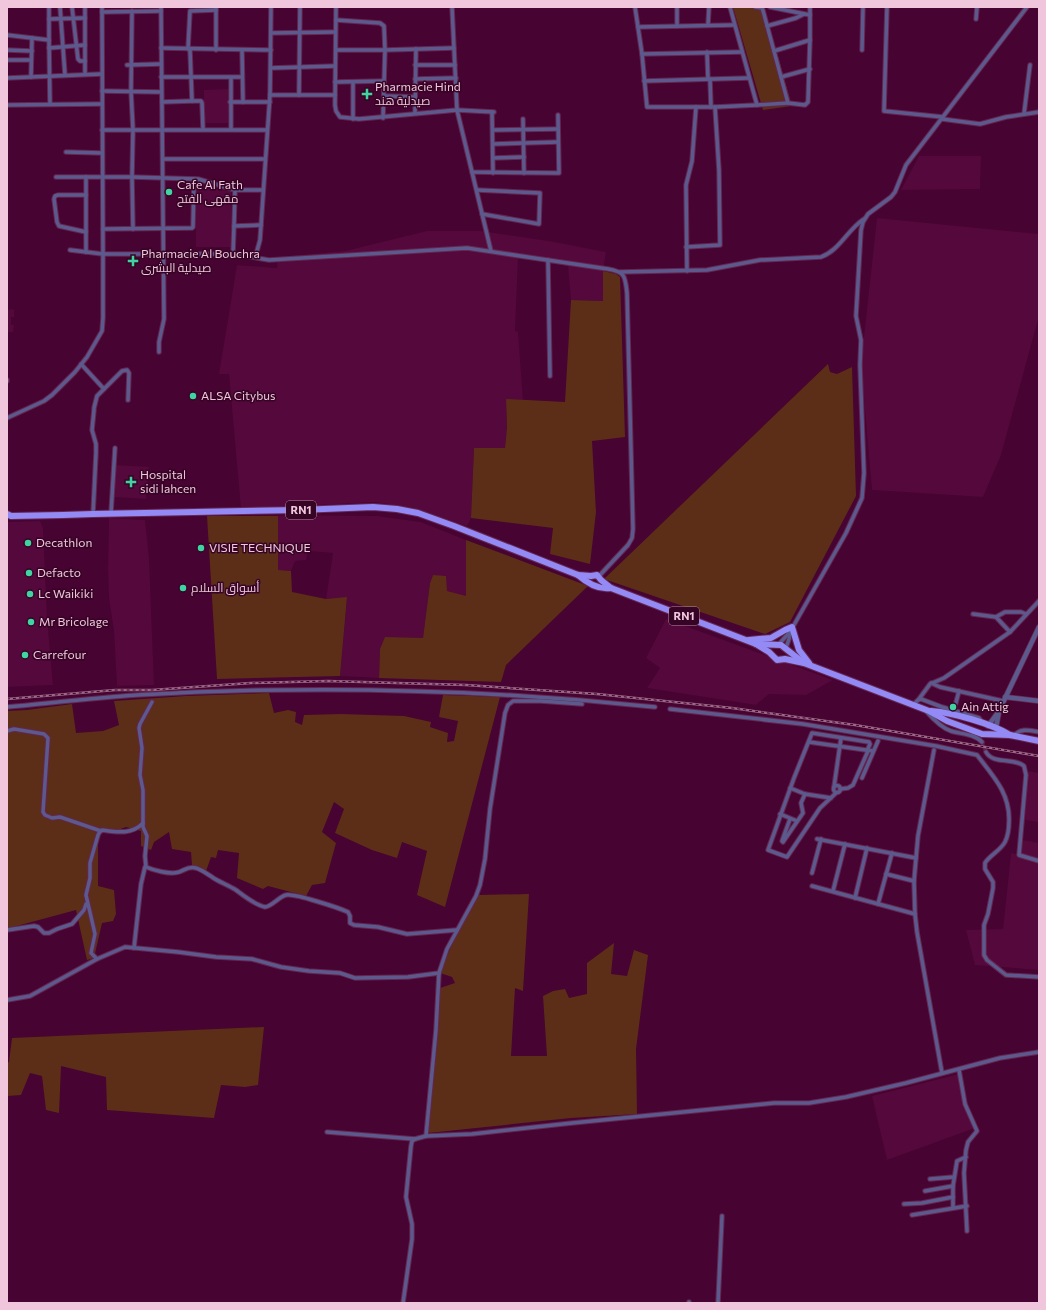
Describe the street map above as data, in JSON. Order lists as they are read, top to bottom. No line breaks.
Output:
{"streets":{"main road":["RN1"]},"places":{"health":["Pharmacie Hind صيدلية هند","Pharmacie Al Bouchra صيدلية البشرى","Hospital sidi lahcen"],"other":["Cafe Al Fath مقهى الفتح","ALSA Citybus","Decathlon","VISIE TECHNIQUE","Defacto","أسواق السلام","Lc Waikiki","Mr Bricolage","Carrefour","Ain Attig"]}}
